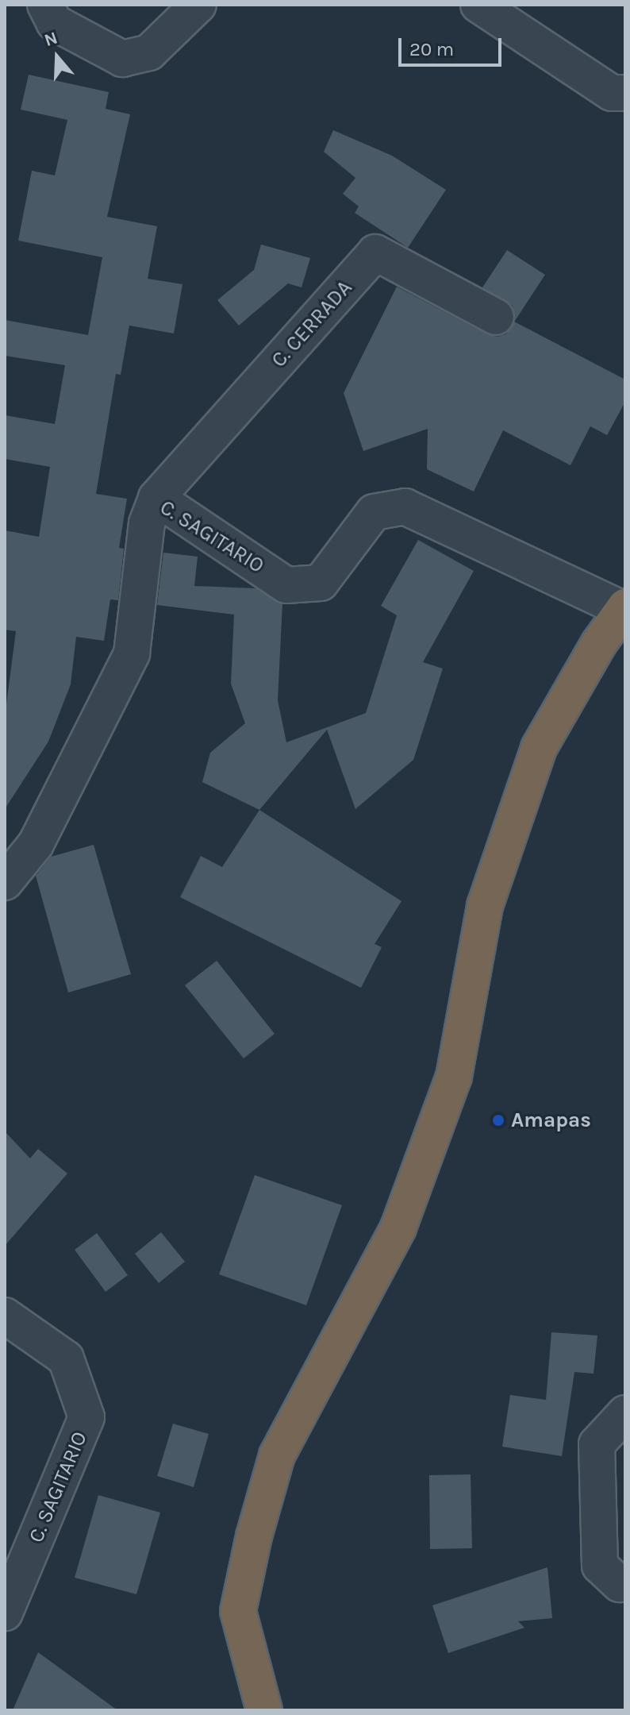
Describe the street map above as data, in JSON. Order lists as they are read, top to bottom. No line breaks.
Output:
{"streets":{"street":["C. CERRADA","C. SAGITARIO"]},"crossings":[["C. CERRADA","C. SAGITARIO"]],"places":["Amapas"],"scale_bar":"20 m","north":"top"}
